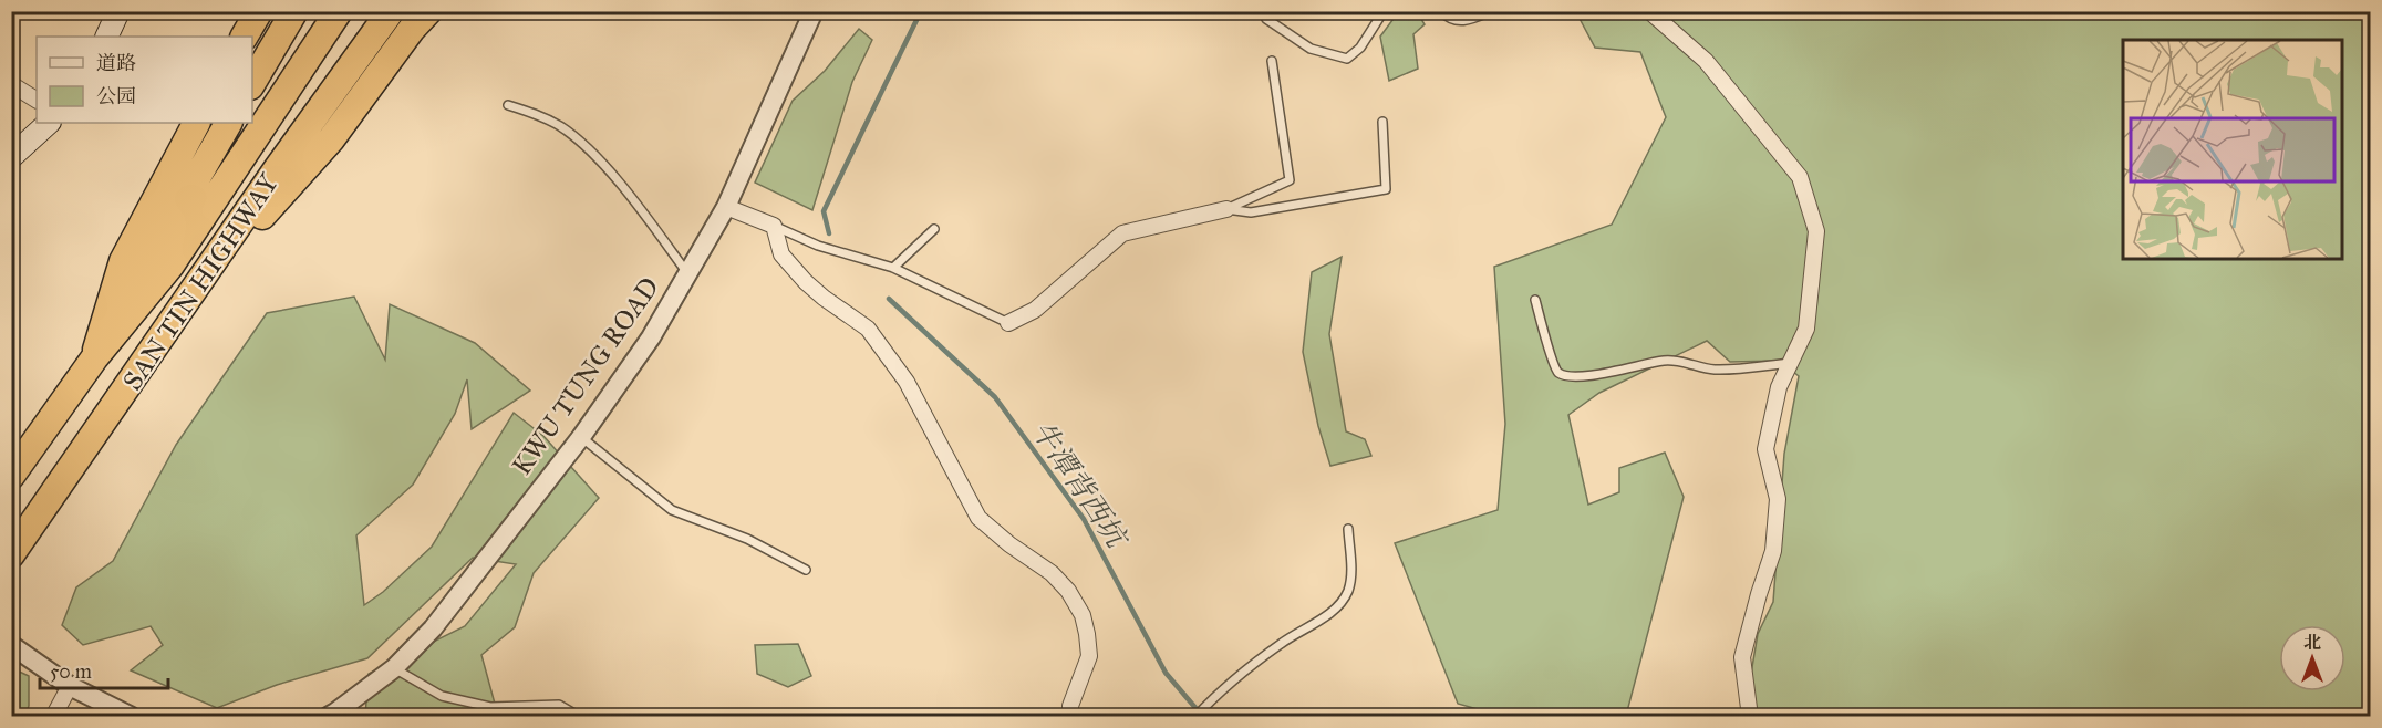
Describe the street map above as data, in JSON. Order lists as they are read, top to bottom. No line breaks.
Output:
{"streets":{"highway":["SAN TIN HIGHWAY"],"street":["KWU TUNG ROAD"]},"water":["牛潭背西坑"],"legend":["道路","公园"],"scale_bar":"50 m","north":"top"}
